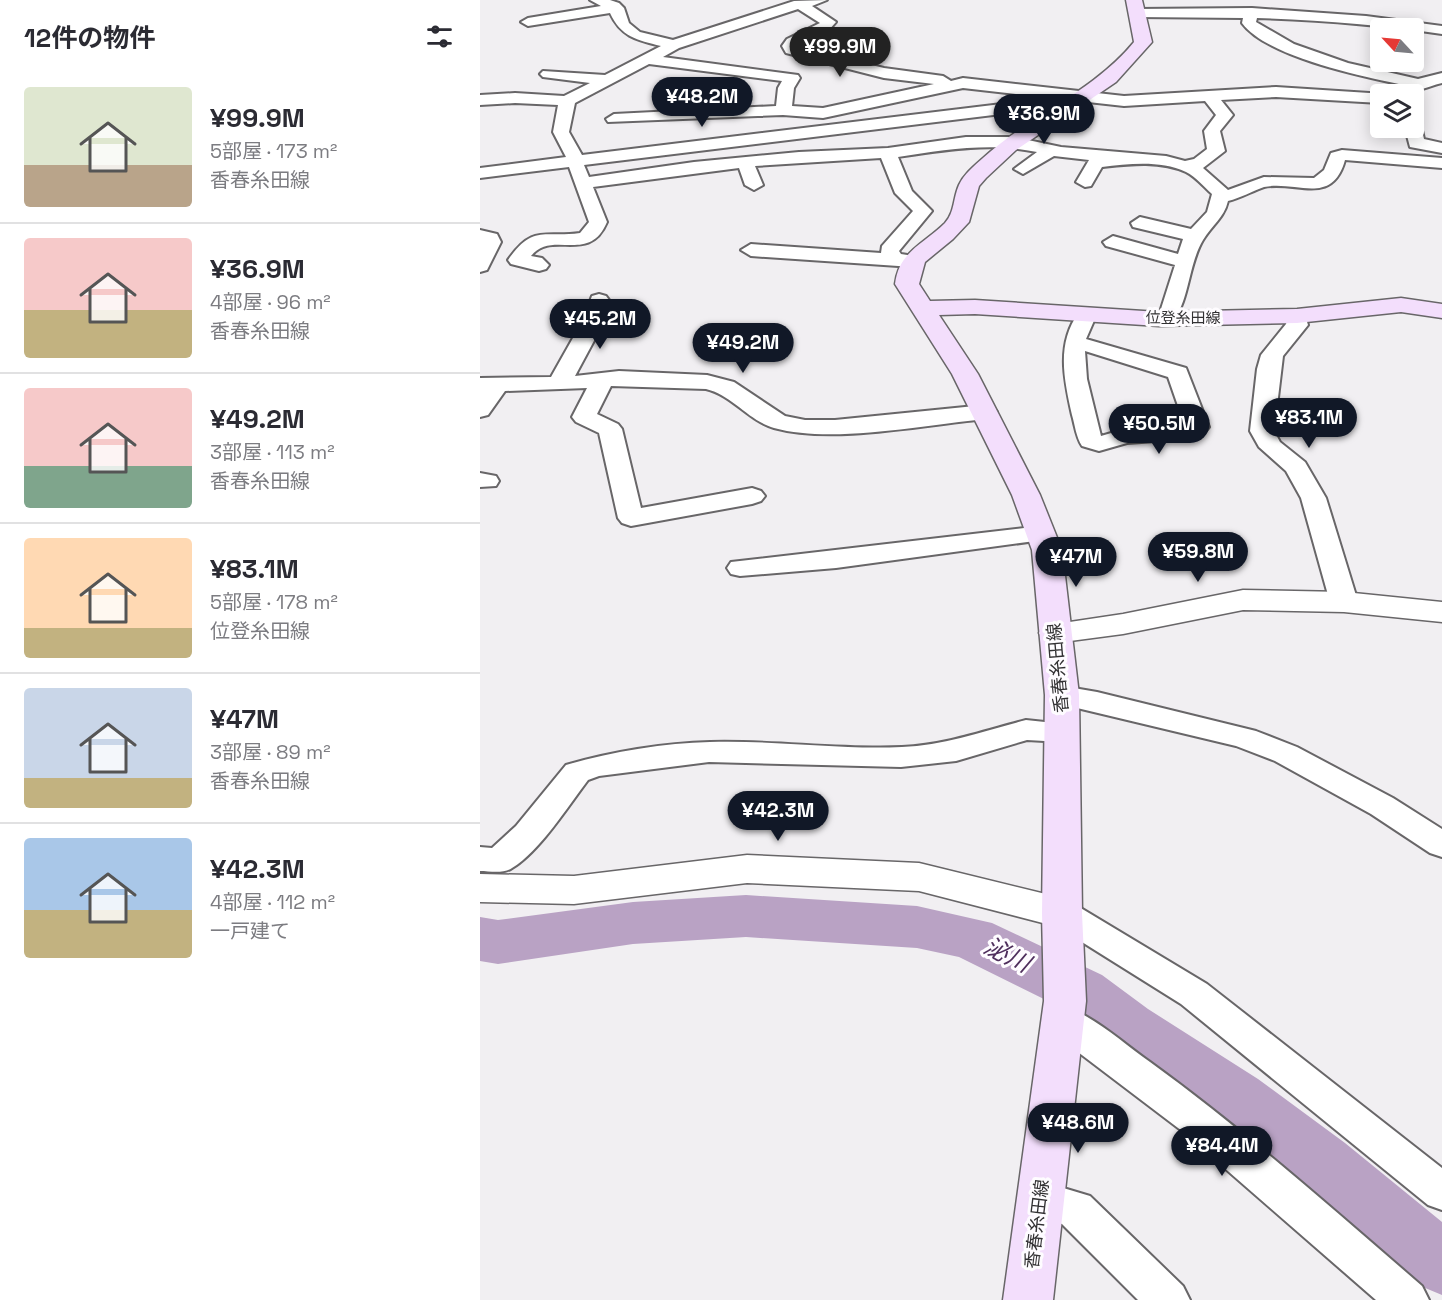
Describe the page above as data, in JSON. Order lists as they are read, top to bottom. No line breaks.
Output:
{"streets":{"main road":["位登糸田線","香春糸田線"]},"crossings":[["位登糸田線","香春糸田線"]],"water":["泌川"],"north":"top left","page":{"heading":"12件の物件","price":["¥99.9M","¥48.2M","¥36.9M","¥45.2M","¥49.2M","¥83.1M","¥50.5M","¥59.8M","¥47M","¥42.3M","¥48.6M","¥84.4M"],"list":[{"name":"¥99.9M","note":"5部屋 · 173 m² · 香春糸田線"},{"name":"¥36.9M","note":"4部屋 · 96 m² · 香春糸田線"},{"name":"¥49.2M","note":"3部屋 · 113 m² · 香春糸田線"},{"name":"¥83.1M","note":"5部屋 · 178 m² · 位登糸田線"},{"name":"¥47M","note":"3部屋 · 89 m² · 香春糸田線"},{"name":"¥42.3M","note":"4部屋 · 112 m² · 一戸建て"}]}}
